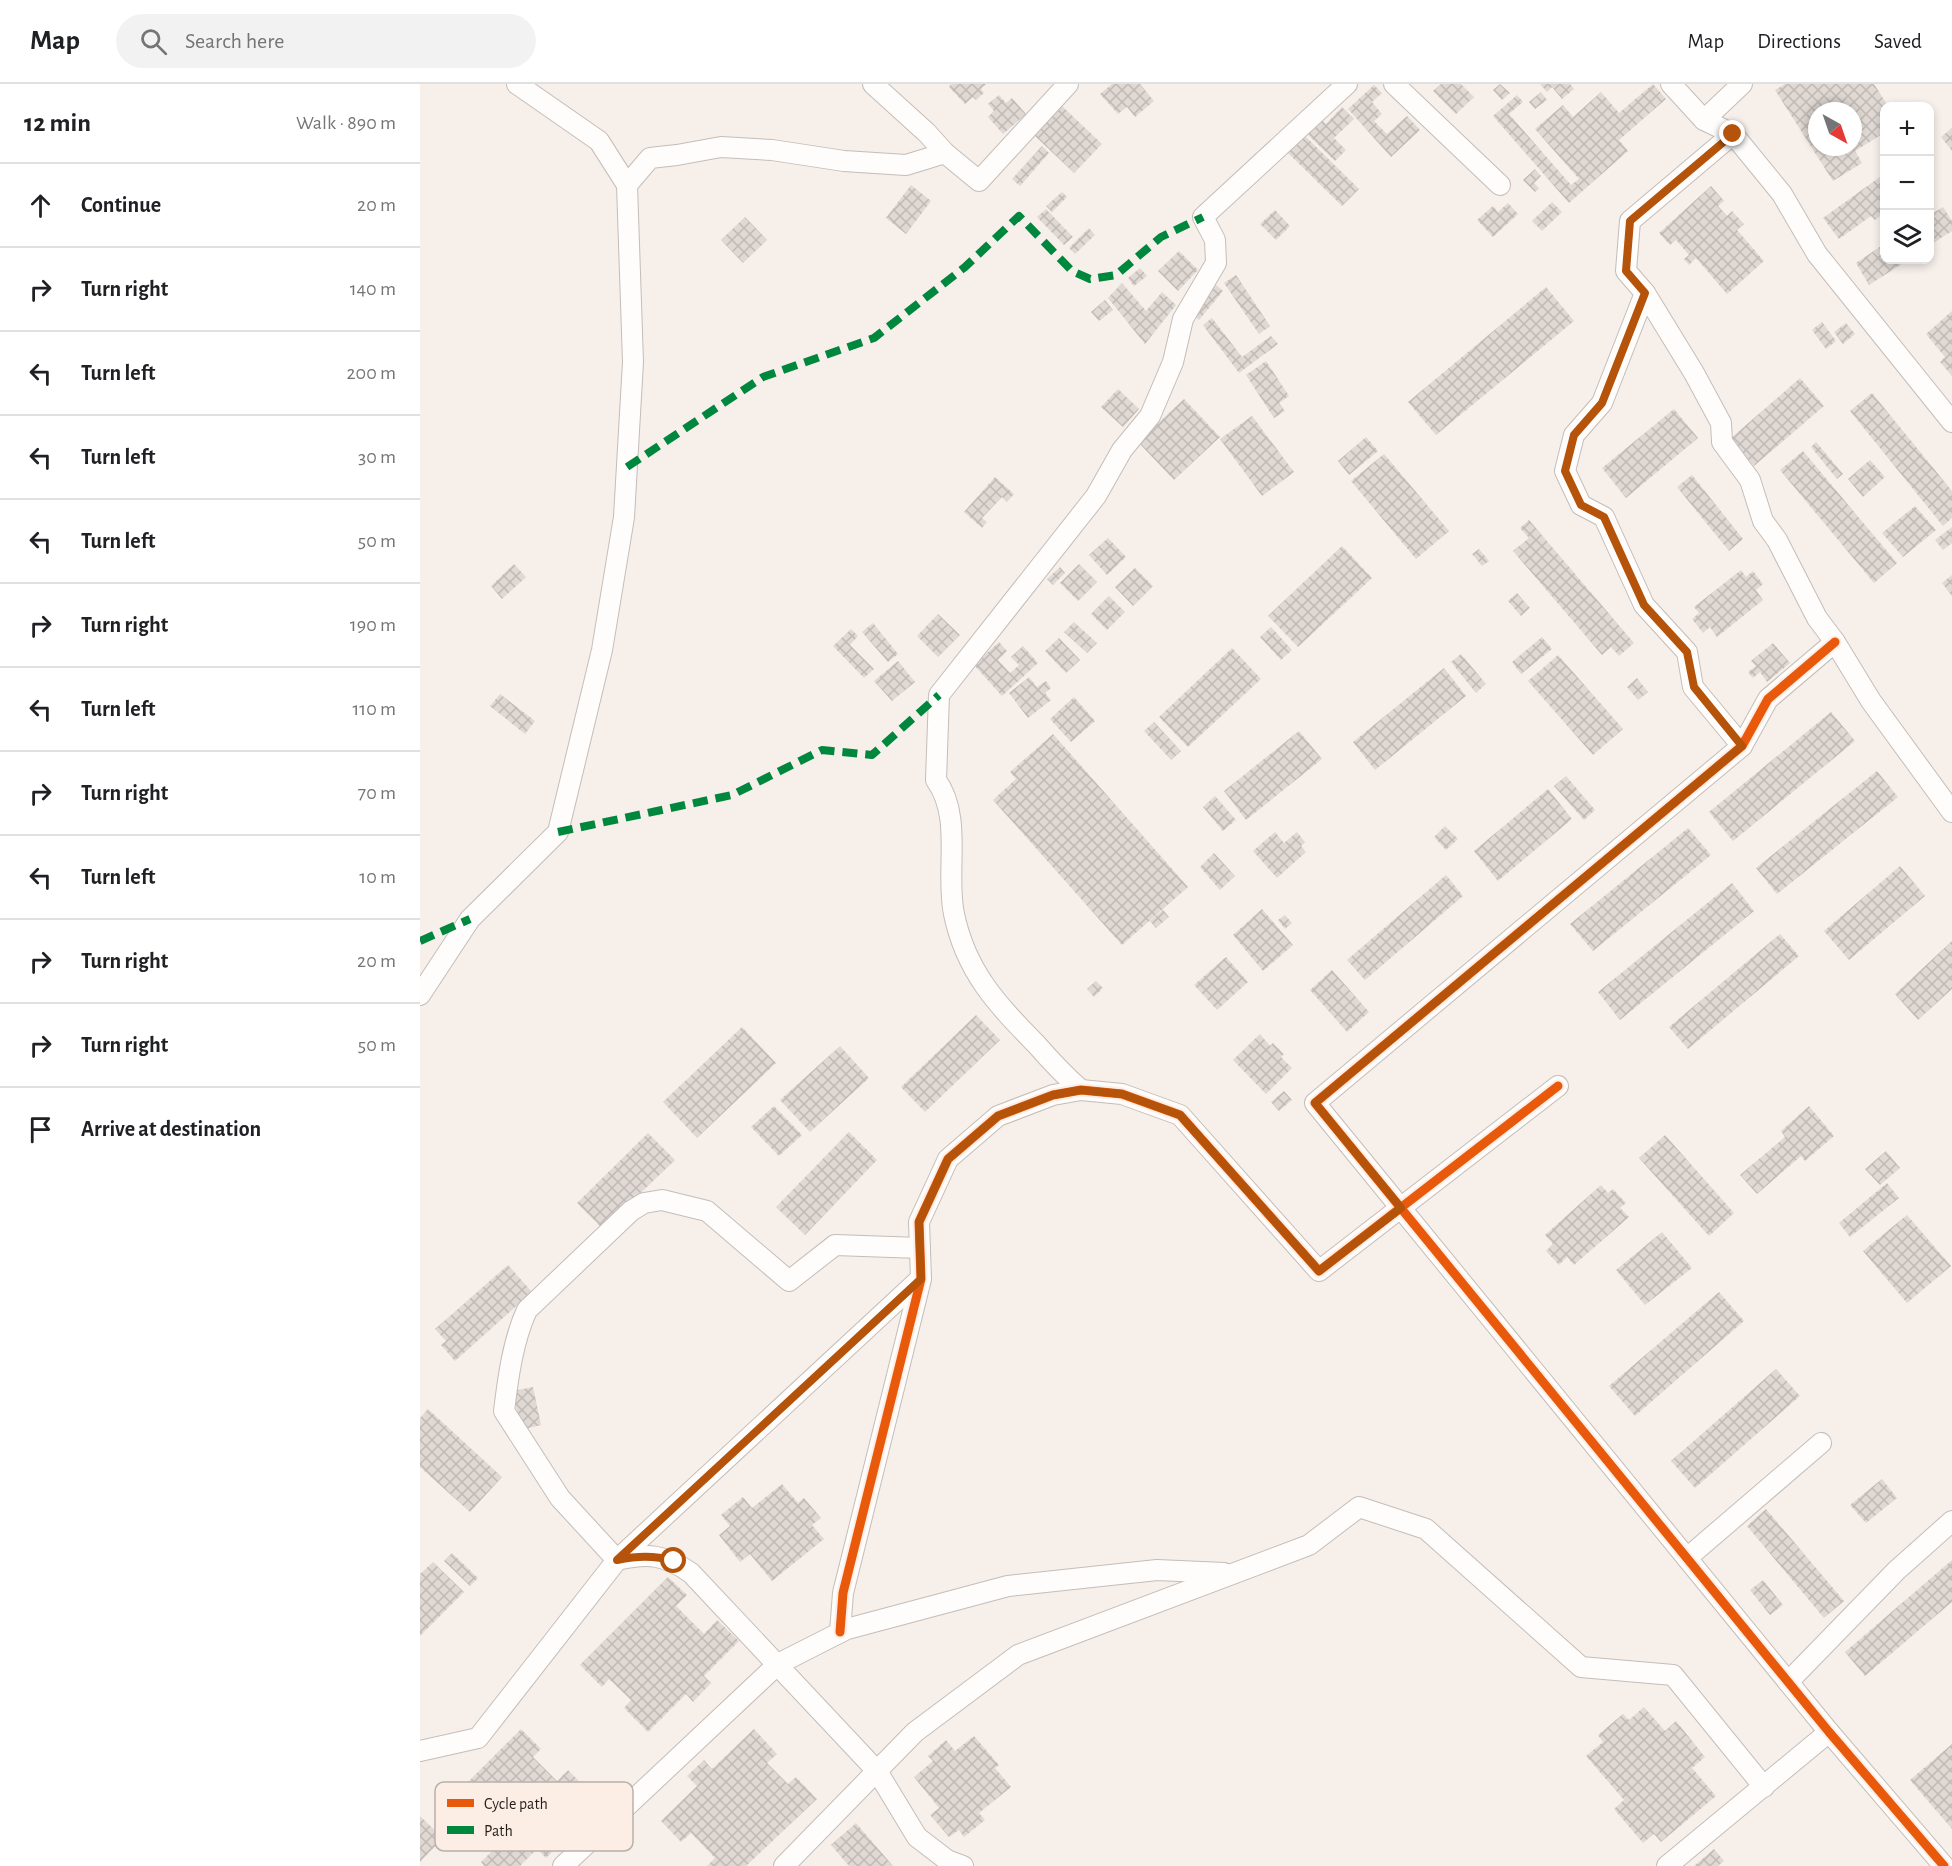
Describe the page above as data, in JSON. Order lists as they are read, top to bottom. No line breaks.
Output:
{"legend":["Cycle path","Path"],"north":"bottom right","page":{"header":"Map","search":"Search here","nav":["Map","Directions","Saved"],"heading":["12 min","Walk · 890 m"],"map_buttons":["+","−"],"list":[["Continue","20 m"],["Turn right","140 m"],["Turn left","200 m"],["Turn left","30 m"],["Turn left","50 m"],["Turn right","190 m"],["Turn left","110 m"],["Turn right","70 m"],["Turn left","10 m"],["Turn right","20 m"],["Turn right","50 m"],"Arrive at destination"]}}
